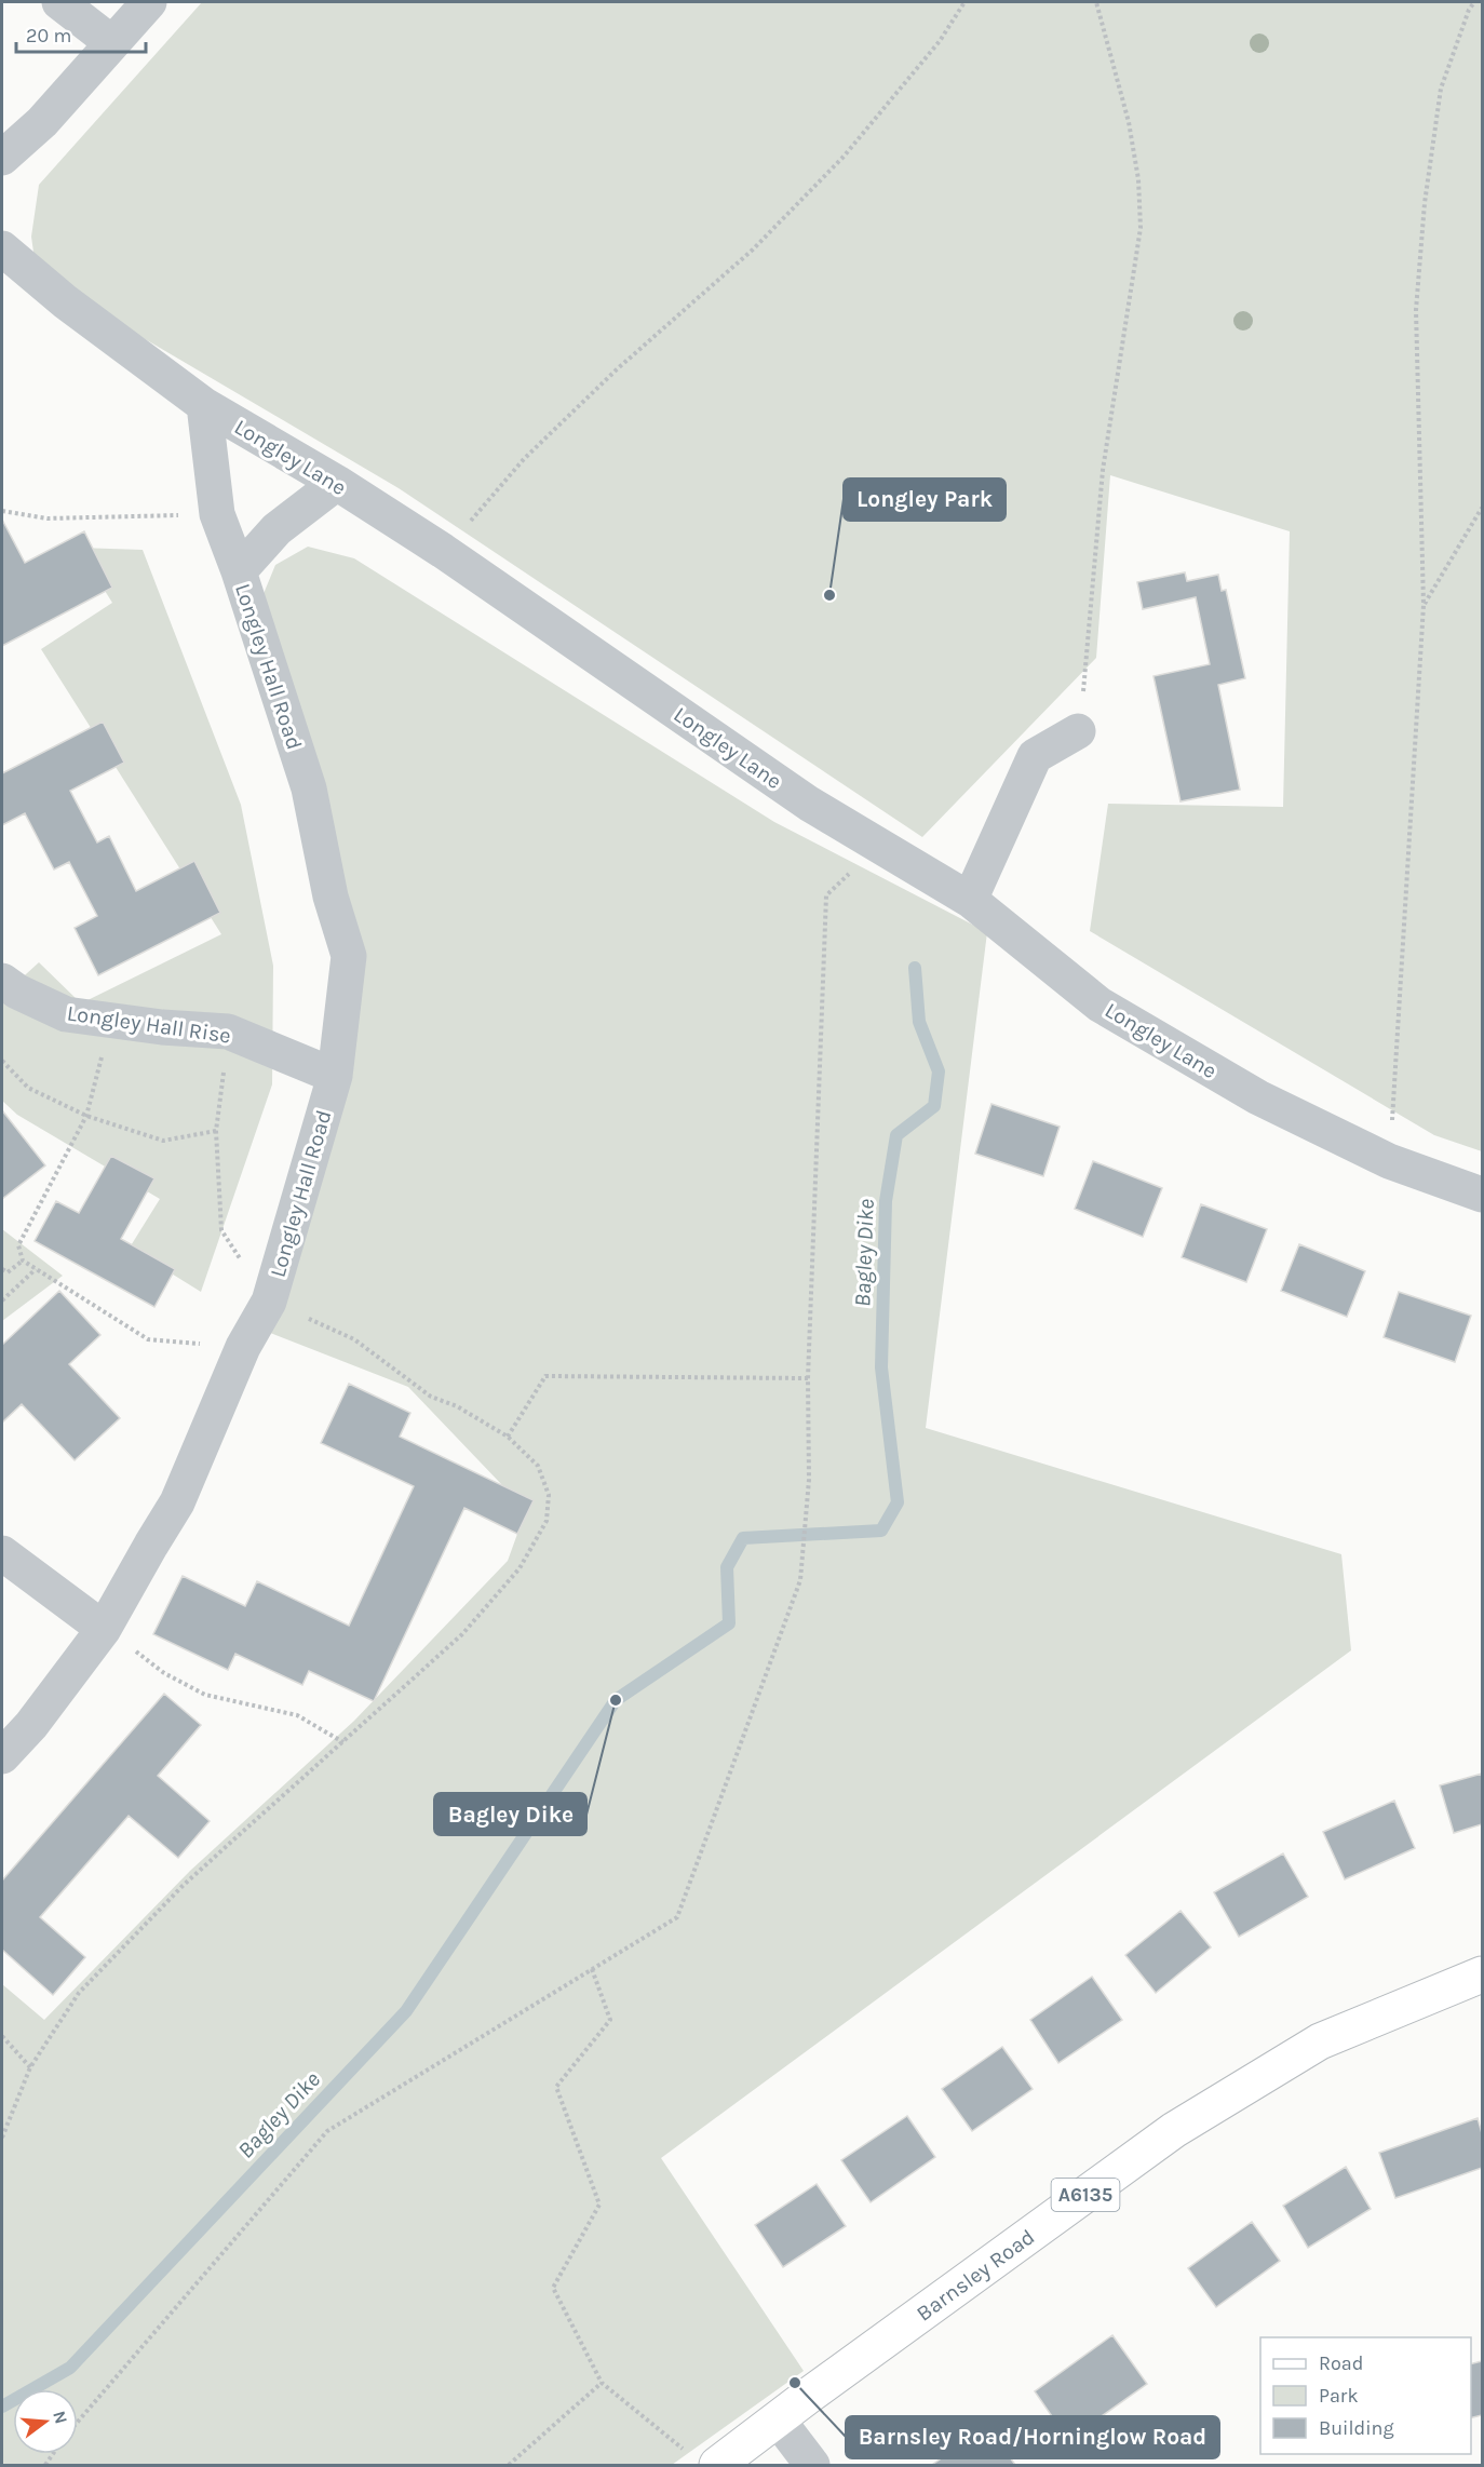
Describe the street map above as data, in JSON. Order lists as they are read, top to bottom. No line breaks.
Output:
{"streets":{"main road":["A6135","Barnsley Road"],"street":["Longley Lane","Longley Hall Road","Longley Hall Rise"]},"crossings":[["Longley Lane","Longley Hall Road"],["Longley Hall Road","Longley Hall Rise"]],"water":["Bagley Dike"],"places":["Longley Park","Bagley Dike","Barnsley Road/Horninglow Road"],"legend":["Road","Park","Building"],"scale_bar":"20 m","north":"right"}
